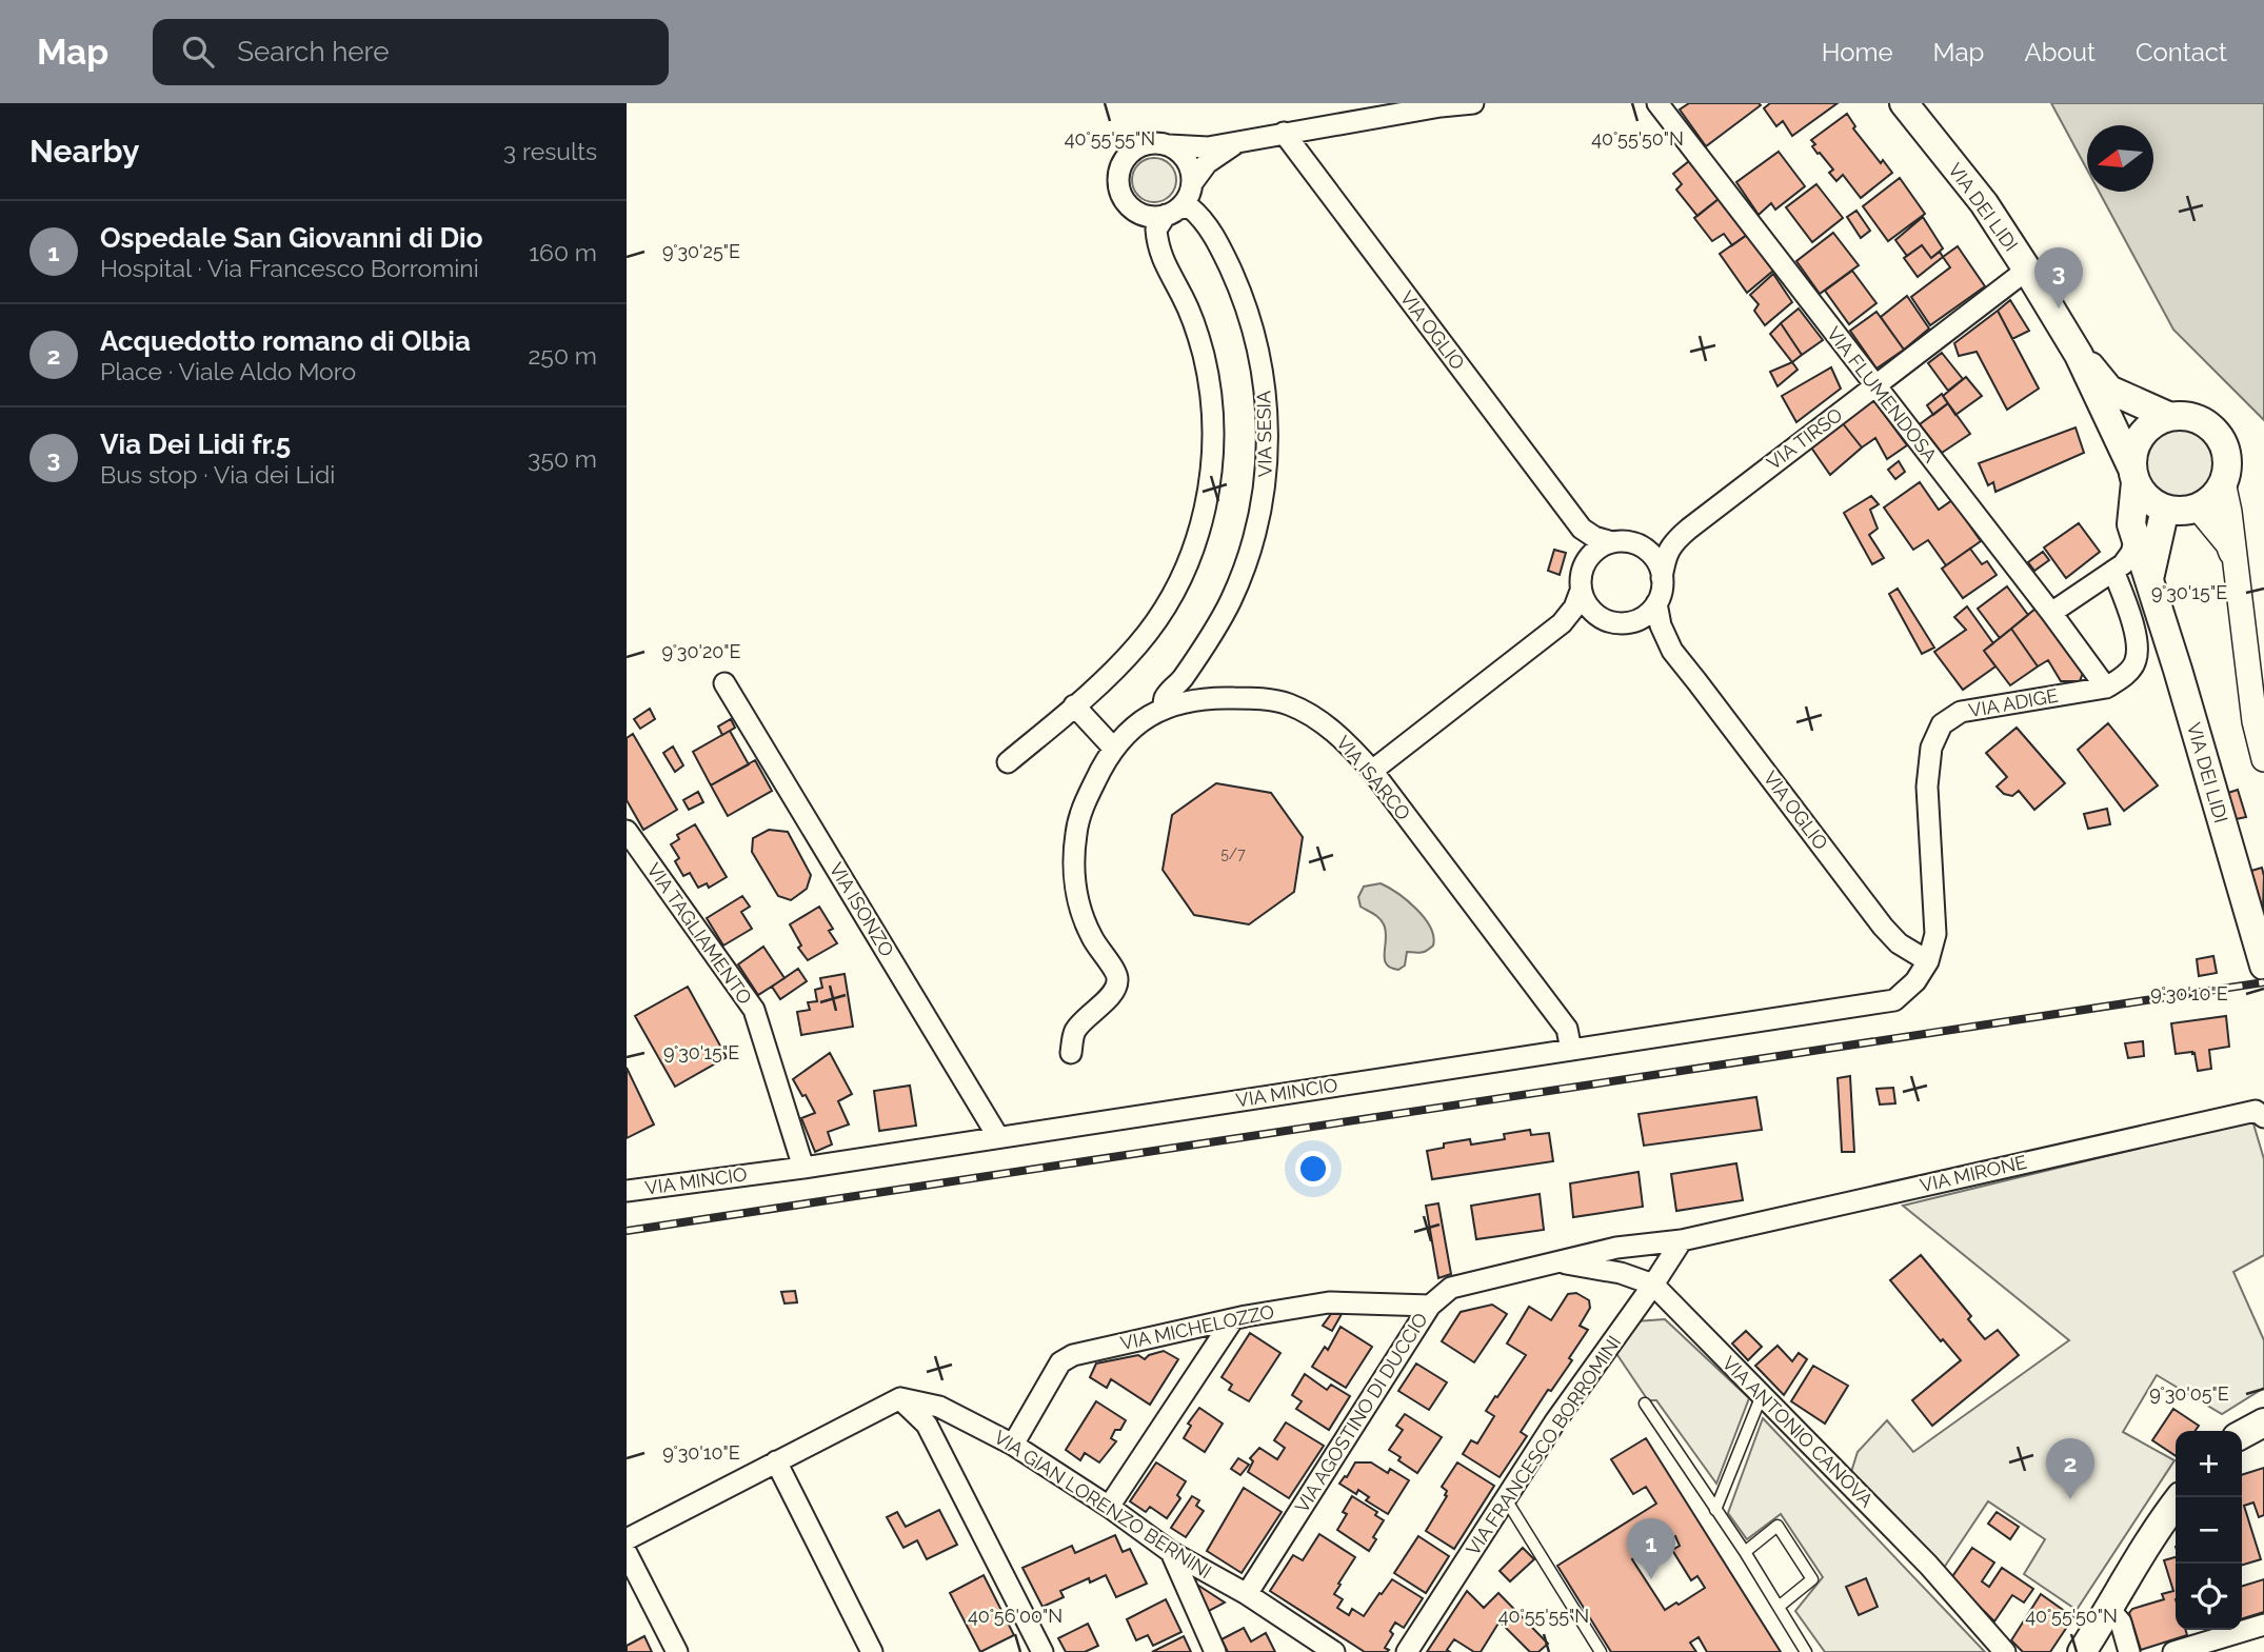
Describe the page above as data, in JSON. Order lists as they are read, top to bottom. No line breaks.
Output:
{"streets":{"main road":["VIA DEI LIDI"],"street":["VIA OGLIO","VIA FLUMENDOSA","VIA SESIA","VIA TIRSO","VIA ADIGE","VIA ISARCO","VIA ISONZO","VIA TAGLIAMENTO","VIA MINCIO","VIA MIRONE","VIA MICHELOZZO","VIA AGOSTINO DI DUCCIO","VIA ANTONIO CANOVA","VIA FRANCESCO BORROMINI","VIA GIAN LORENZO BERNINI"]},"crossings":[["VIA DEI LIDI","VIA TIRSO"],["VIA OGLIO","VIA ADIGE"],["VIA OGLIO","VIA MINCIO"],["VIA FLUMENDOSA","VIA TIRSO"],["VIA FLUMENDOSA","VIA ADIGE"],["VIA SESIA","VIA ISARCO"],["VIA ADIGE","VIA MINCIO"],["VIA ISARCO","VIA MINCIO"],["VIA ISONZO","VIA MINCIO"],["VIA TAGLIAMENTO","VIA MINCIO"],["VIA MIRONE","VIA AGOSTINO DI DUCCIO"],["VIA MIRONE","VIA FRANCESCO BORROMINI"],["VIA MICHELOZZO","VIA AGOSTINO DI DUCCIO"],["VIA MICHELOZZO","VIA GIAN LORENZO BERNINI"],["VIA AGOSTINO DI DUCCIO","VIA ANTONIO CANOVA"],["VIA AGOSTINO DI DUCCIO","VIA FRANCESCO BORROMINI"],["VIA AGOSTINO DI DUCCIO","VIA GIAN LORENZO BERNINI"],["VIA ANTONIO CANOVA","VIA FRANCESCO BORROMINI"]],"house_numbers":["5/7"],"north":"left","page":{"header":"Map","search":"Search here","nav":["Home","Map","About","Contact"],"heading":["Nearby","3 results"],"list":[{"mark":"1","name":"Ospedale San Giovanni di Dio","note":"Hospital · Via Francesco Borromini","value":"160 m"},{"mark":"2","name":"Acquedotto romano di Olbia","note":"Place · Viale Aldo Moro","value":"250 m"},{"mark":"3","name":"Via Dei Lidi fr.5","note":"Bus stop · Via dei Lidi","value":"350 m"}],"pins":["3","2","1"],"map_buttons":["+","−"]},"coordinates":["40°55'55\"N","40°55'50\"N","9°30'25\"E","9°30'15\"E","9°30'20\"E","9°30'10\"E","9°30'05\"E","40°56'00\"N"]}
